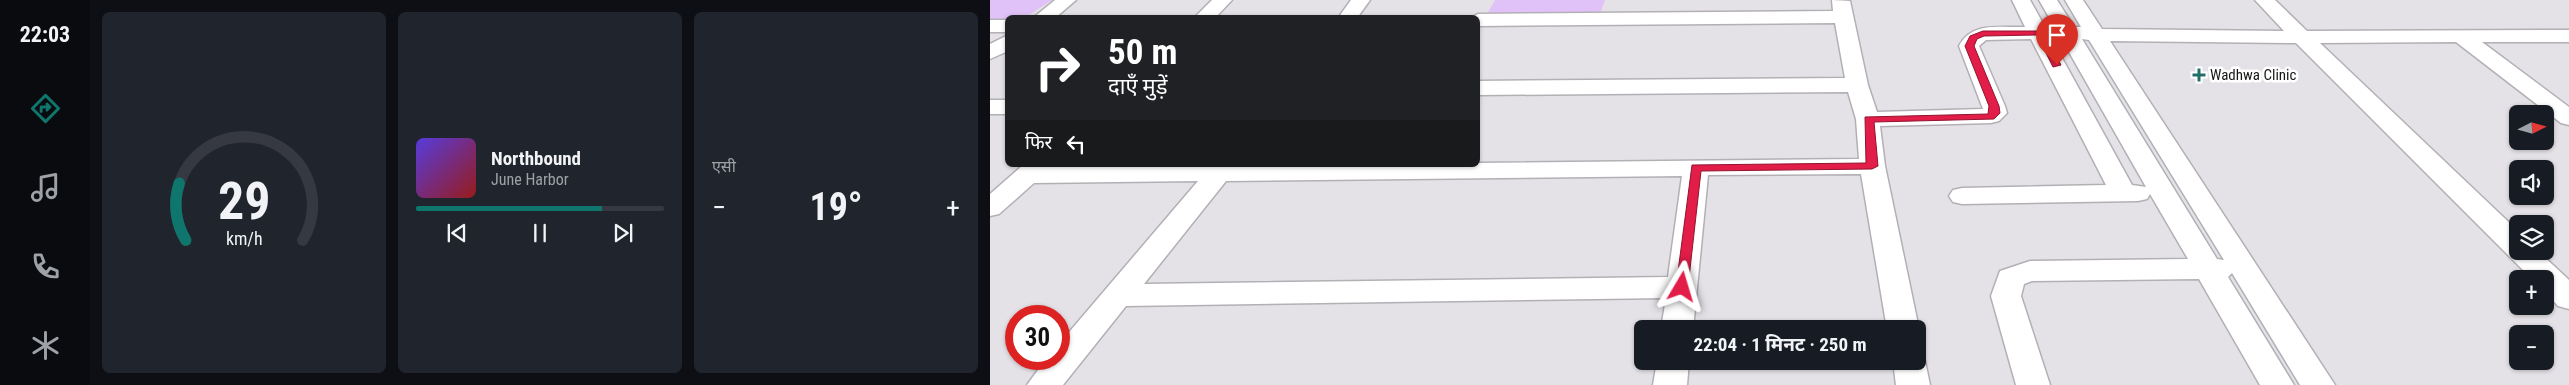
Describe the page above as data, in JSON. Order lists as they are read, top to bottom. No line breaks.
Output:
{"places":{"health":["Wadhwa Clinic"]},"north":"right","page":{"tabs":"22:03","tile":"एसी","turn":["50 m","दाएँ मुड़ें"],"map_buttons":["+","−"],"then":"फिर","song":["Northbound","June Harbor"],"heat":["−","19°","+"],"limit":"30","trip":"22:04 · 1 मिनट · 250 m","gauge":["29","km/h"]}}
